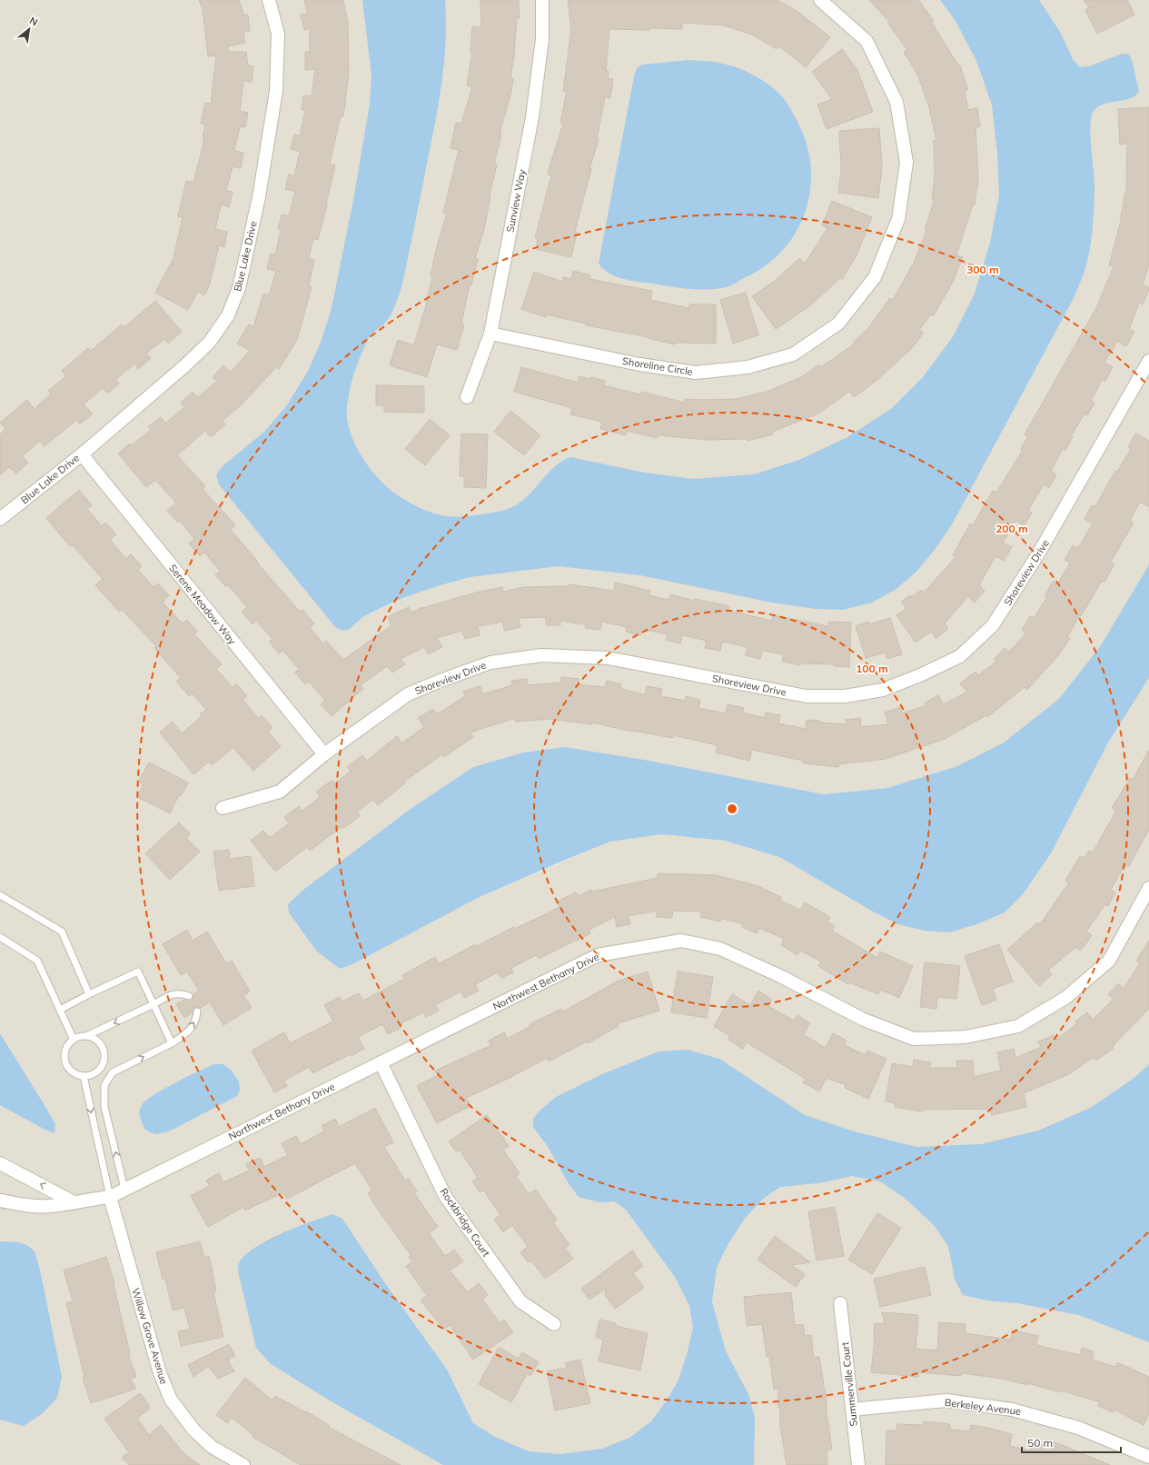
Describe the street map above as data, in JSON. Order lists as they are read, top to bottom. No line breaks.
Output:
{"streets":{"street":["Sunview Way","Blue Lake Drive","Shoreline Circle","Shoreview Drive","Serene Meadow Way","Northwest Bethany Drive","Rockbridge Court","Willow Grove Avenue","Summerville Court","Berkeley Avenue"]},"crossings":[["Sunview Way","Shoreline Circle"],["Blue Lake Drive","Serene Meadow Way"],["Shoreview Drive","Serene Meadow Way"],["Northwest Bethany Drive","Rockbridge Court"],["Northwest Bethany Drive","Willow Grove Avenue"],["Summerville Court","Berkeley Avenue"]],"scale_bar":"50 m","north":"top right","rings":["300 m","200 m","100 m"]}
